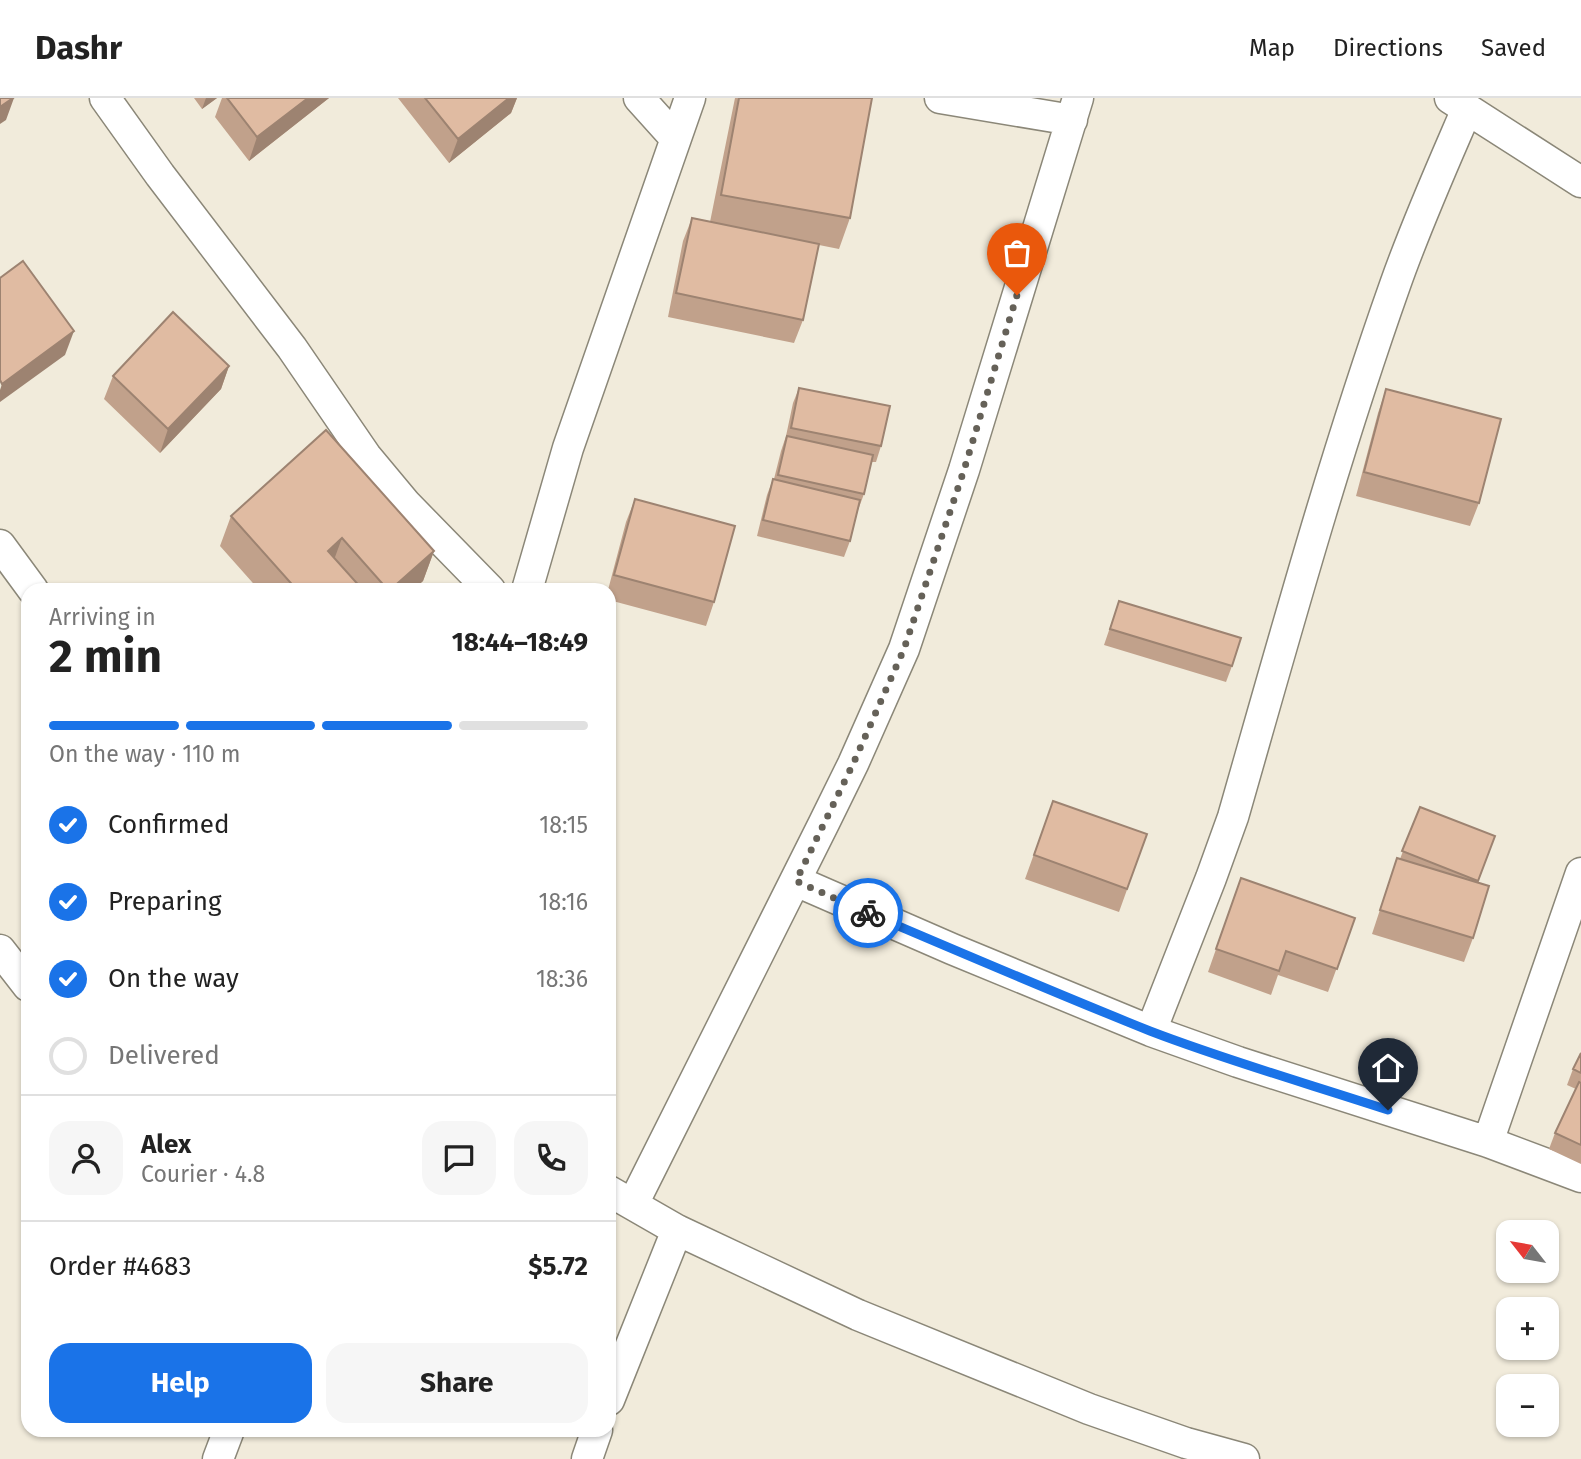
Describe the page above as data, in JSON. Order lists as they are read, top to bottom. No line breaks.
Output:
{"north":"top left","page":{"header":"Dashr","nav":["Map","Directions","Saved"],"heading":["2 min","Arriving in","18:44–18:49"],"panel":["Alex","Courier · 4.8","Order #4683","$5.72"],"bar":"On the way · 110 m","list":[["Confirmed","18:15"],["Preparing","18:16"],["On the way","18:36"],"Delivered"],"map_buttons":["+","−"],"buttons":["Help","Share"]}}
